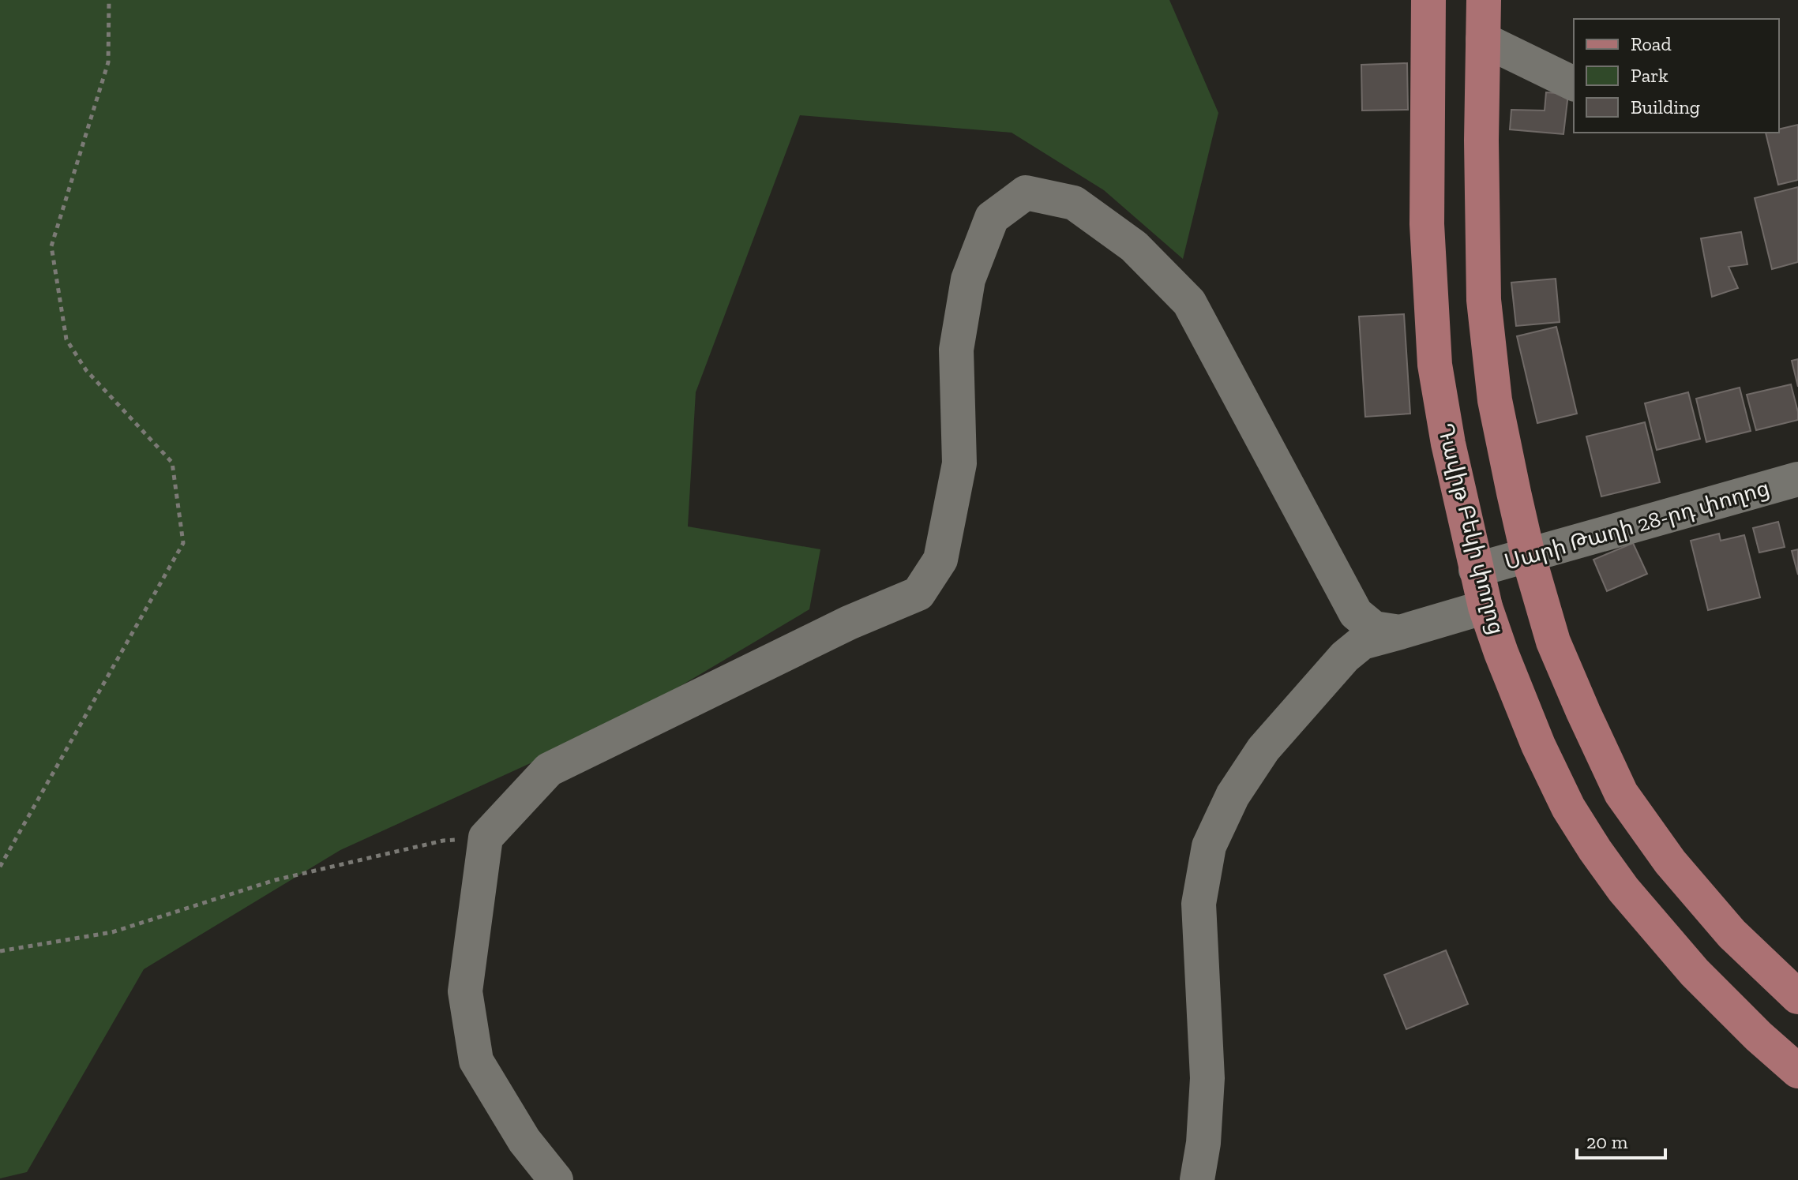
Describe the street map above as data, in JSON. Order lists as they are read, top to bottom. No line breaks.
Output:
{"streets":{"main road":["Դավիթ Բեկի փողոց"],"street":["Սարի Թաղի 28-րդ փողոց"]},"crossings":[["Սարի Թաղի 28-րդ փողոց","Դավիթ Բեկի փողոց"]],"legend":["Road","Park","Building"],"scale_bar":"20 m"}
